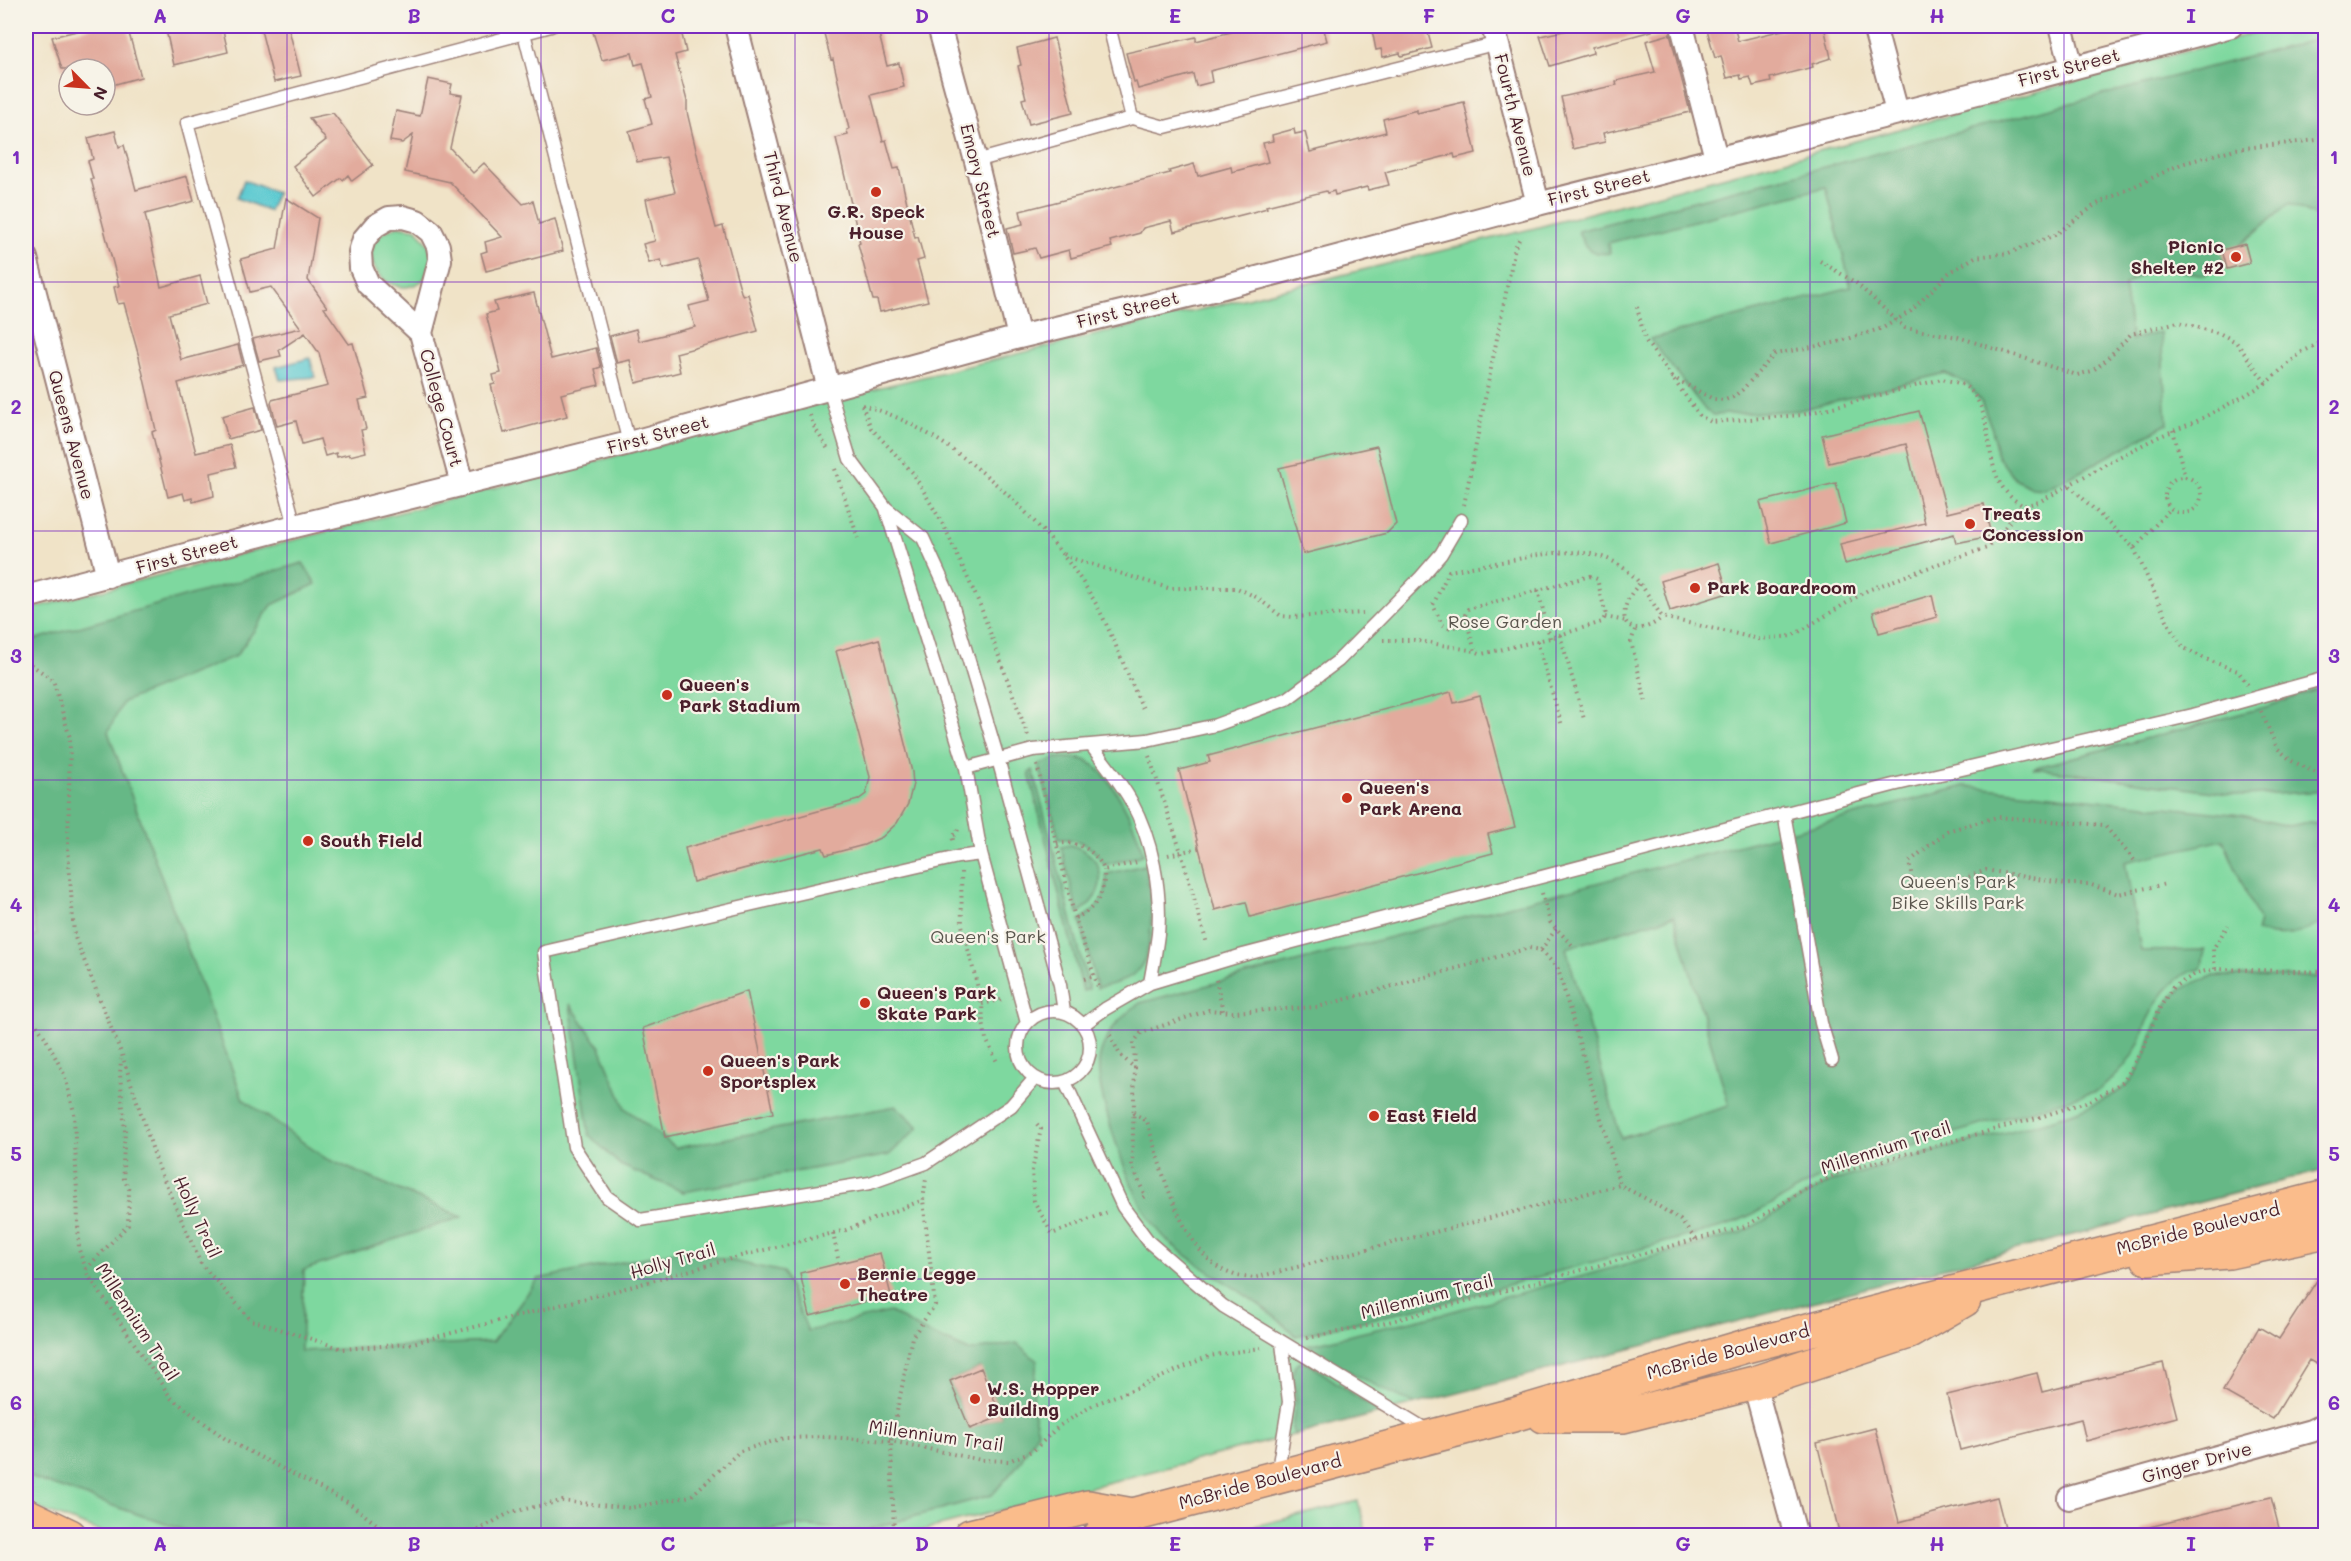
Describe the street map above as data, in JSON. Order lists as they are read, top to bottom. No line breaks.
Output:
{"streets":{"main road":["McBride Boulevard"],"street":["First Street","Fourth Avenue","Emory Street","Third Avenue","College Court","Queens Avenue","Ginger Drive"],"path":["Millennium Trail","Holly Trail"]},"crossings":[["First Street","Fourth Avenue"],["First Street","Emory Street"],["First Street","Third Avenue"],["First Street","College Court"],["First Street","Queens Avenue"]],"parks":["Rose Garden","Queen's Park Bike Skills Park","Queen's Park"],"places":["G.R. Speck House","Picnic Shelter #2","Treats Concession","Park Boardroom","Queen's Park Stadium","Queen's Park Arena","South Field","Queen's Park Skate Park","Queen's Park Sportsplex","East Field","Bernie Legge Theatre","W.S. Hopper Building"],"north":"bottom right","grid":{"columns":["A","B","C","D","E","F","G","H","I"],"rows":["1","2","3","4","5","6"]}}
